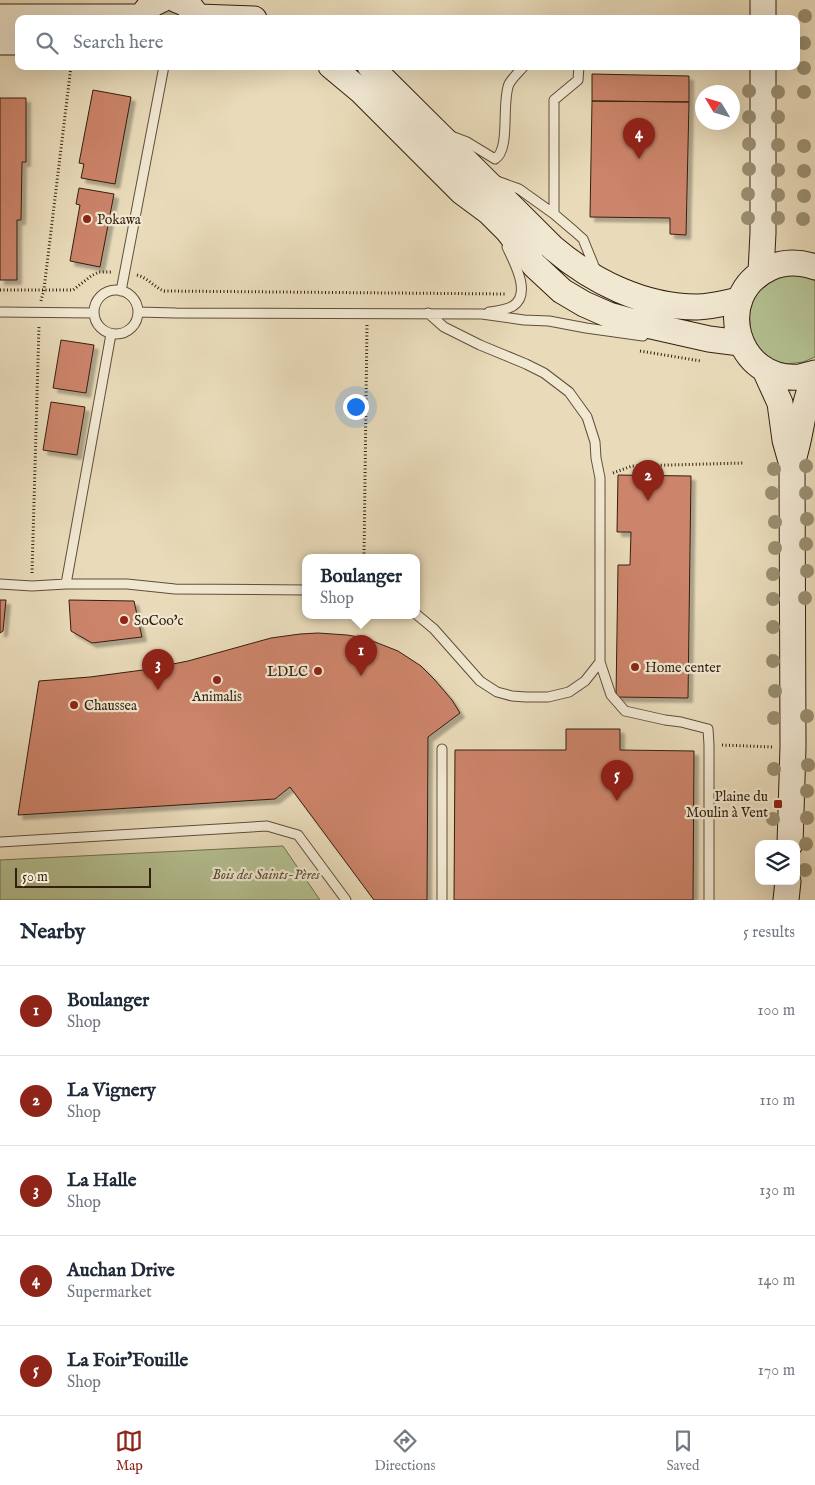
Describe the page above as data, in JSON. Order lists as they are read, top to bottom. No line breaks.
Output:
{"parks":["Bois des Saints-Pères"],"places":{"other":["Pokawa","SoCoo'c","Home center","LDLC","Animalis","Chaussea"],"transit":["Plaine du Moulin à Vent"]},"scale_bar":"50 m","north":"top left","page":{"search":"Search here","pins":["4","2","1","3","5"],"popup":["Boulanger","Shop"],"scale":"50 m","heading":["Nearby","5 results"],"list":[{"mark":"1","name":"Boulanger","note":"Shop","value":"100 m"},{"mark":"2","name":"La Vignery","note":"Shop","value":"110 m"},{"mark":"3","name":"La Halle","note":"Shop","value":"130 m"},{"mark":"4","name":"Auchan Drive","note":"Supermarket","value":"140 m"},{"mark":"5","name":"La Foir'Fouille","note":"Shop","value":"170 m"}],"nav":["Map","Directions","Saved"]}}
